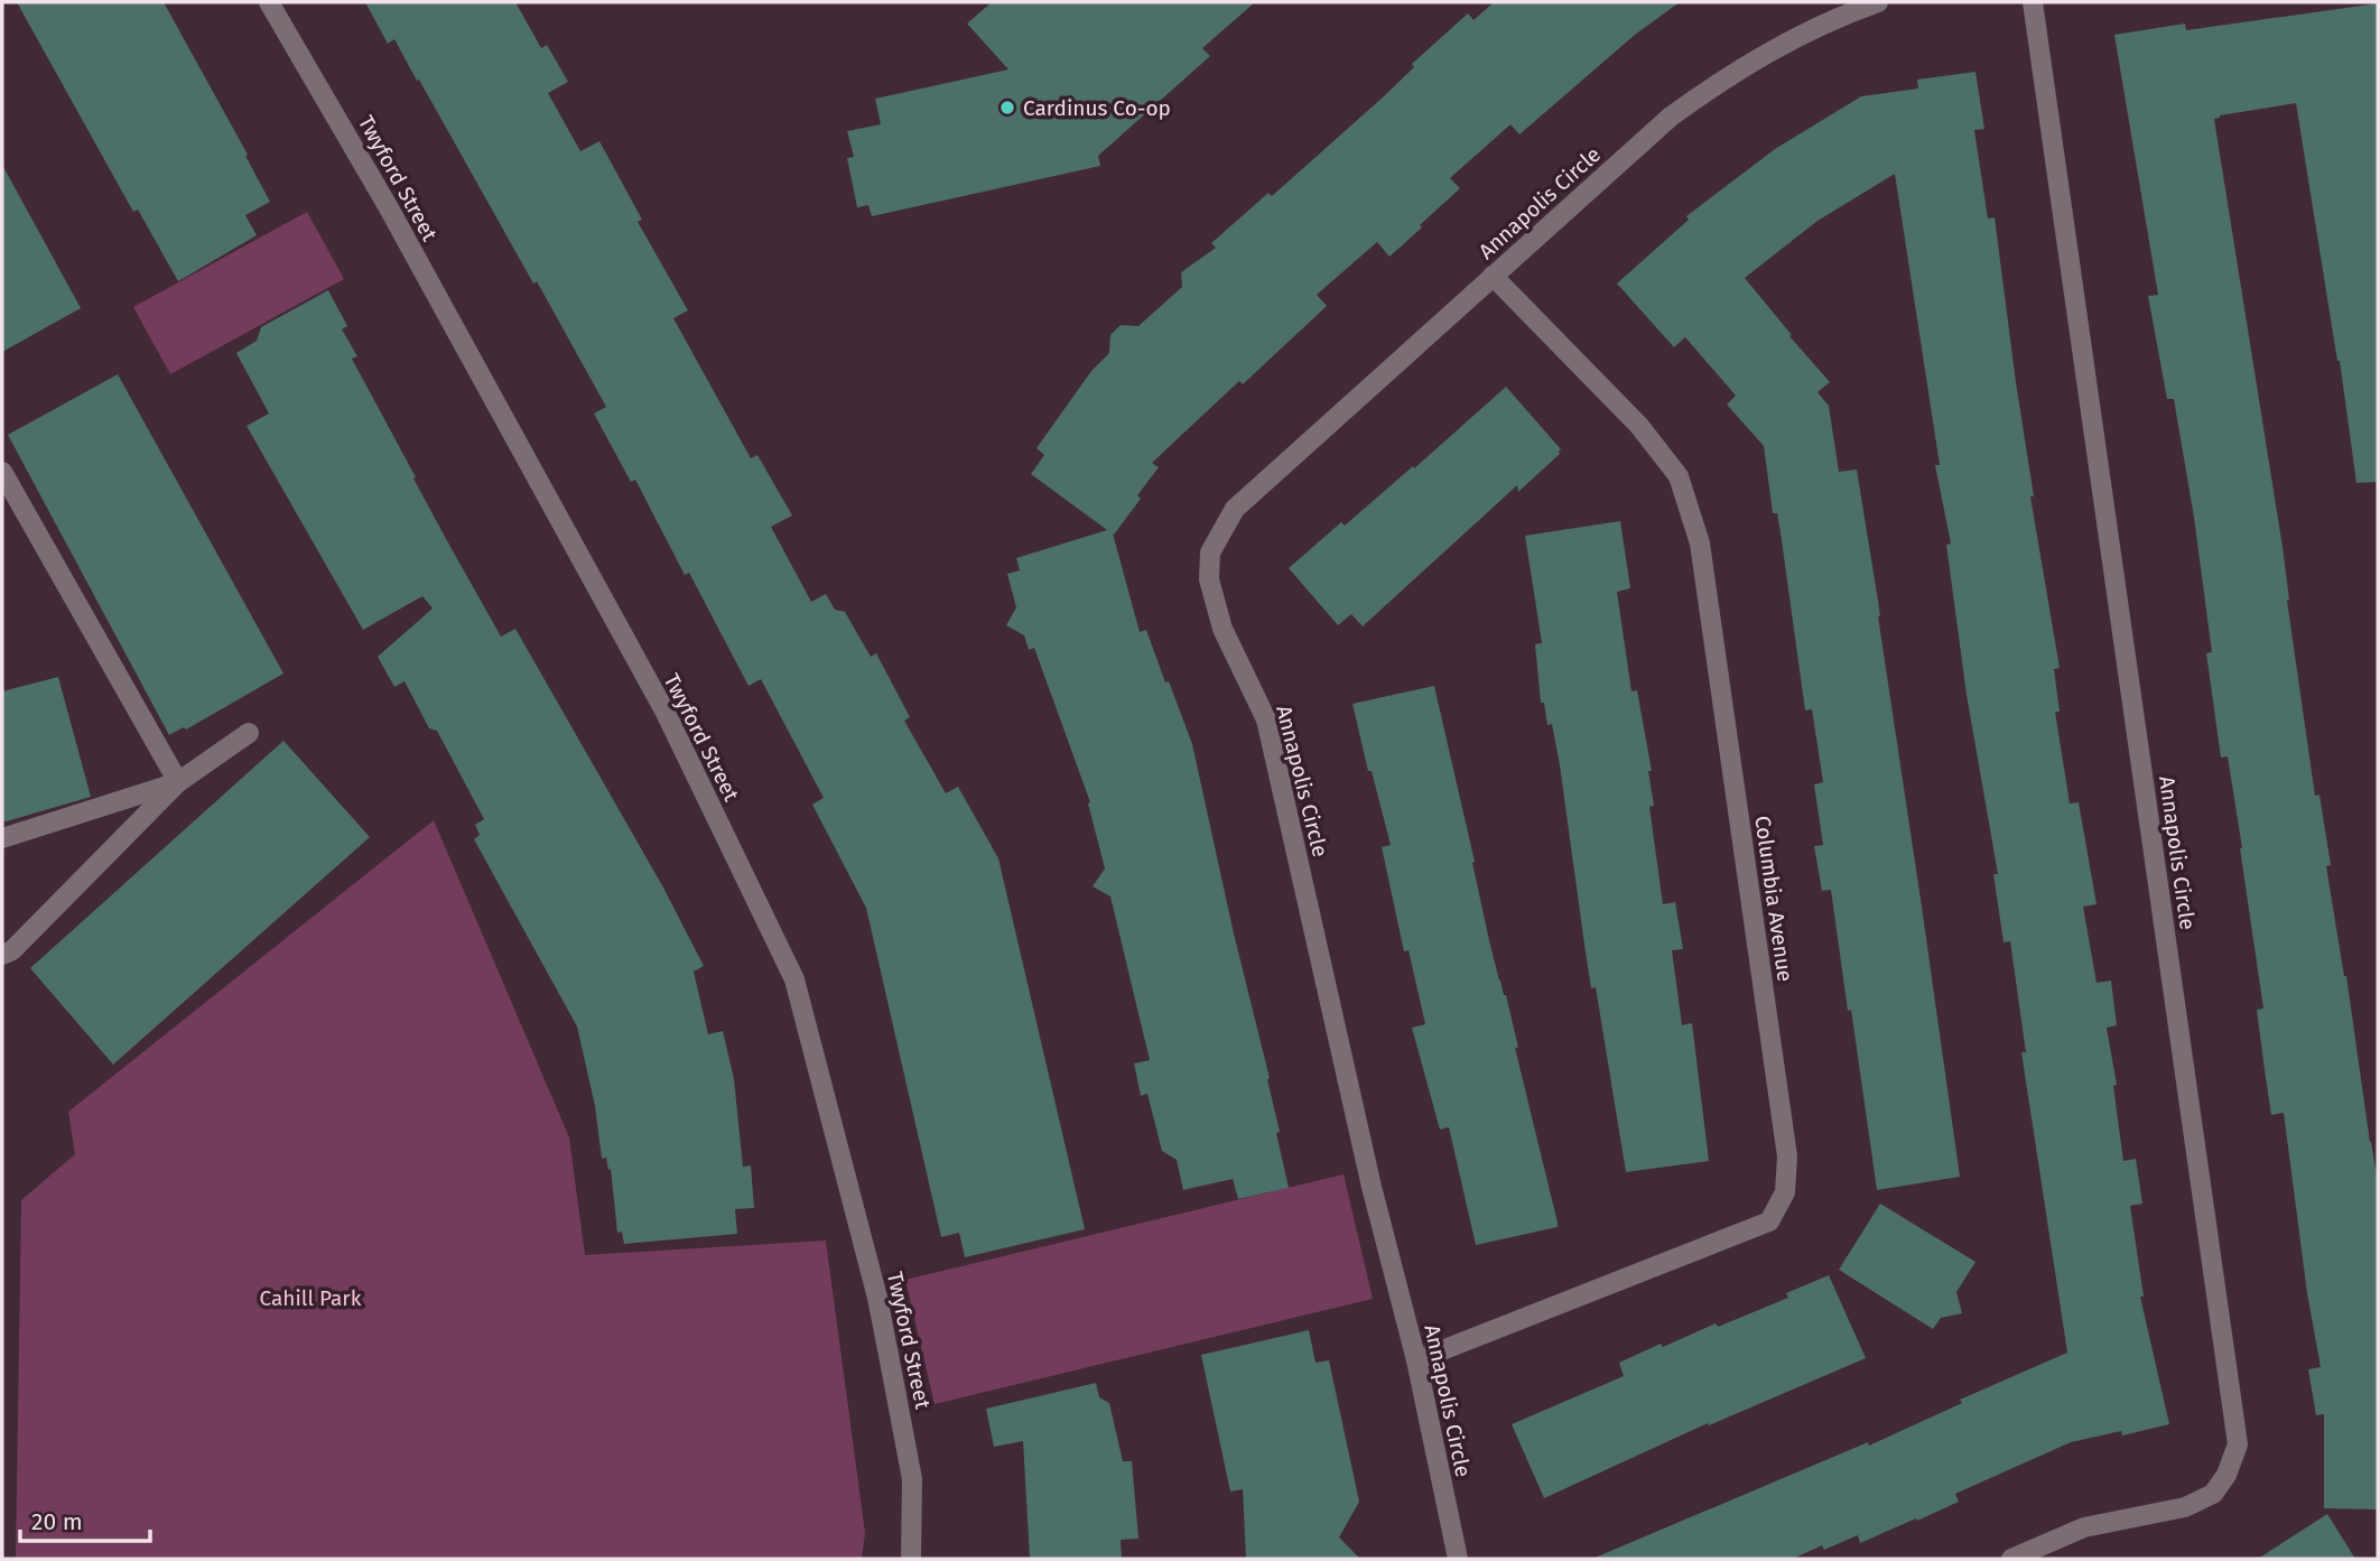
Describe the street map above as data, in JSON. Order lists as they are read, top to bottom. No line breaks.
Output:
{"streets":{"street":["Twyford Street","Annapolis Circle","Columbia Avenue"]},"crossings":[["Annapolis Circle","Columbia Avenue"]],"parks":["Cahill Park"],"places":["Cardinus Co-op"],"scale_bar":"20 m"}
